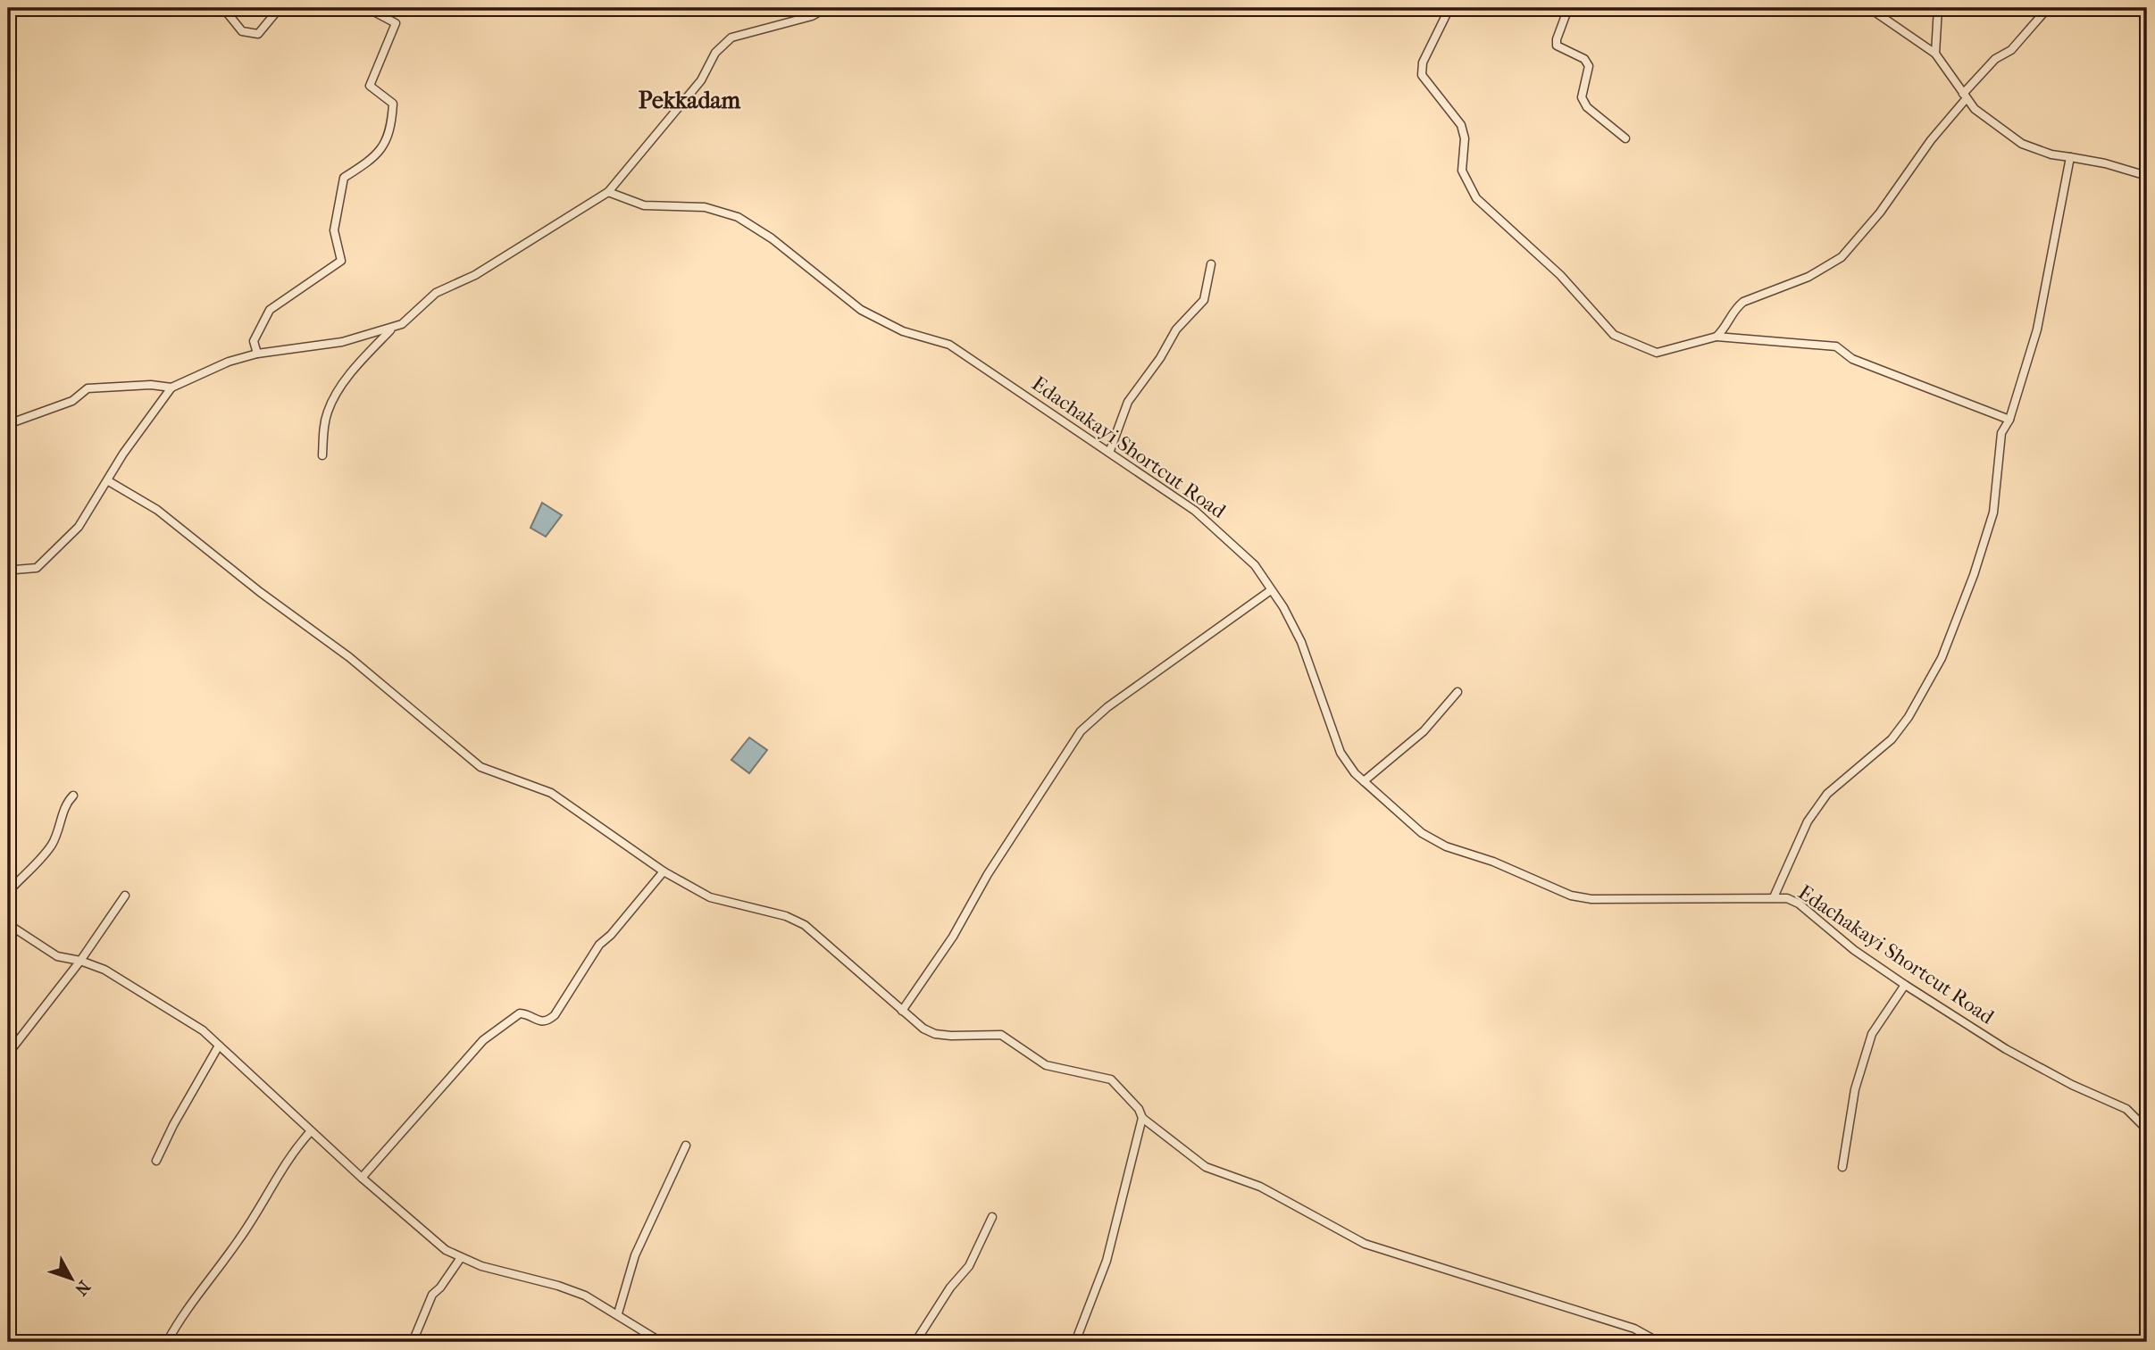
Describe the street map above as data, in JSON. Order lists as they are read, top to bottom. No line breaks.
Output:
{"streets":{"street":["Edachakayi Shortcut Road"]},"districts":["Pekkadam"],"north":"bottom right"}
